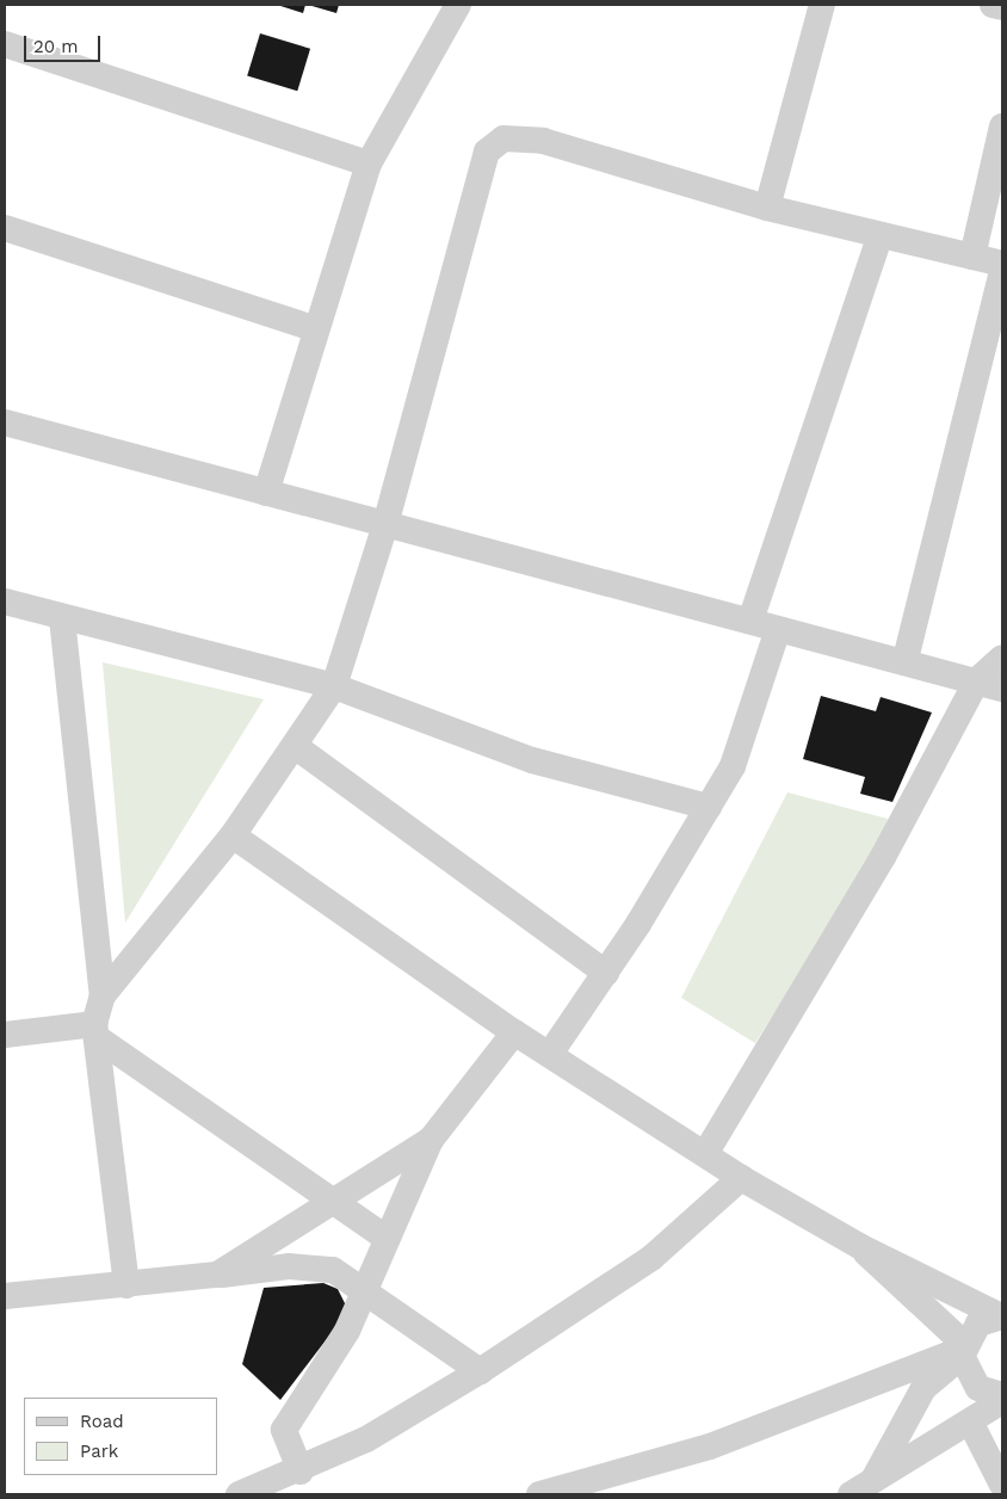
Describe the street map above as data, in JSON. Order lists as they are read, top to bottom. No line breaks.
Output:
{"legend":["Road","Park"],"scale_bar":"20 m"}
